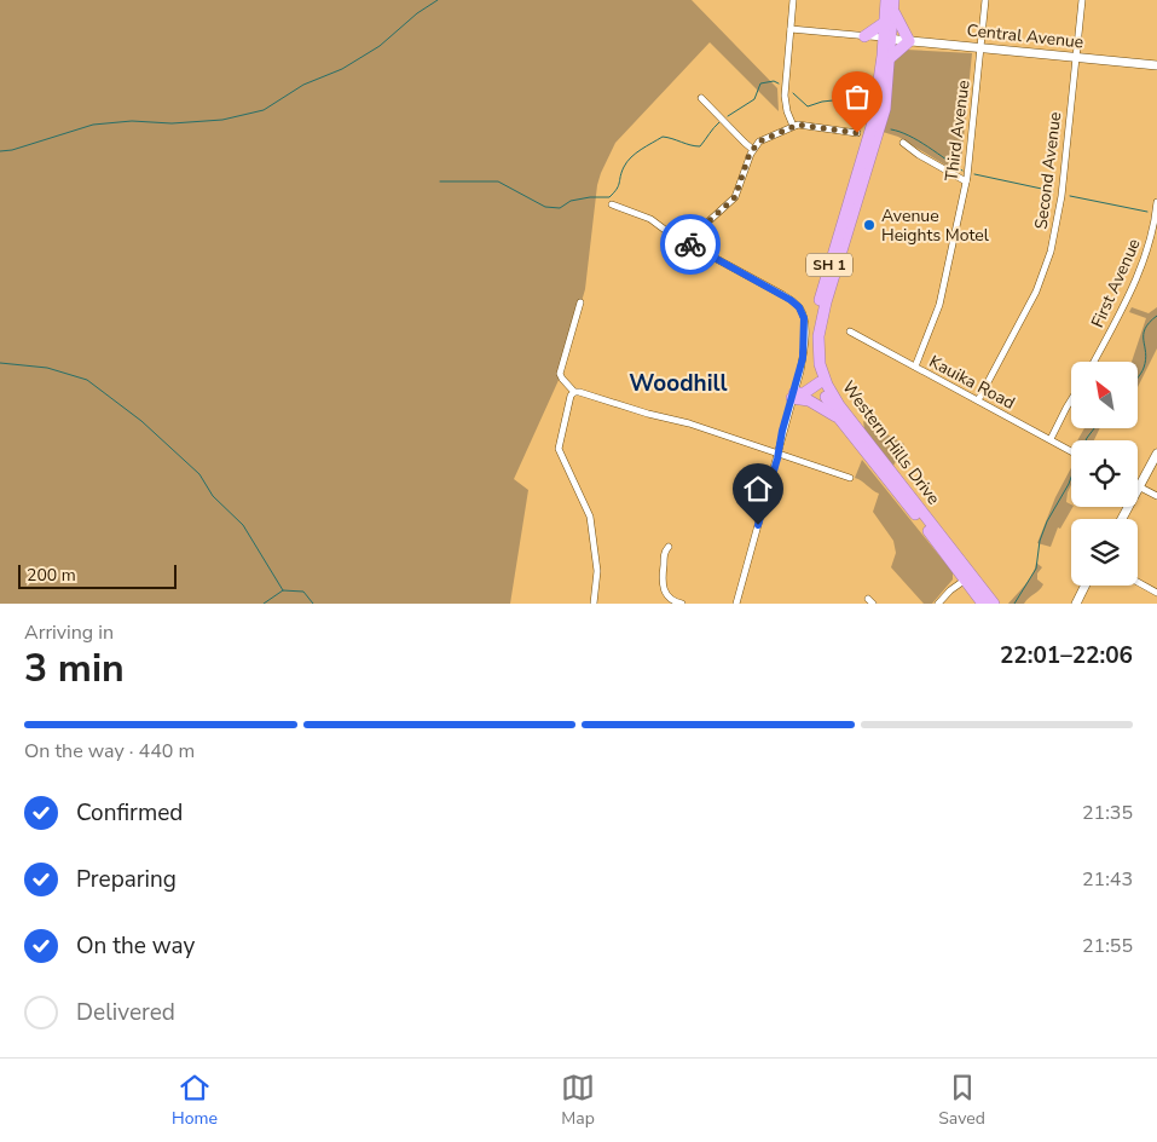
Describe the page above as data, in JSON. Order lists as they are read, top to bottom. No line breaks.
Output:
{"streets":{"highway":["SH 1","Western Hills Drive"],"main road":["Central Avenue"],"street":["Third Avenue","Second Avenue","First Avenue","Kauika Road"]},"crossings":[["Central Avenue","Third Avenue"],["Central Avenue","Second Avenue"],["Central Avenue","Western Hills Drive"],["Third Avenue","Kauika Road"],["Second Avenue","Kauika Road"]],"districts":["Woodhill"],"places":["Avenue Heights Motel"],"scale_bar":"200 m","north":"top left","page":{"scale":"200 m","heading":["3 min","Arriving in","22:01–22:06"],"bar":"On the way · 440 m","list":[["Confirmed","21:35"],["Preparing","21:43"],["On the way","21:55"],"Delivered"],"tabs":["Home","Map","Saved"]}}
